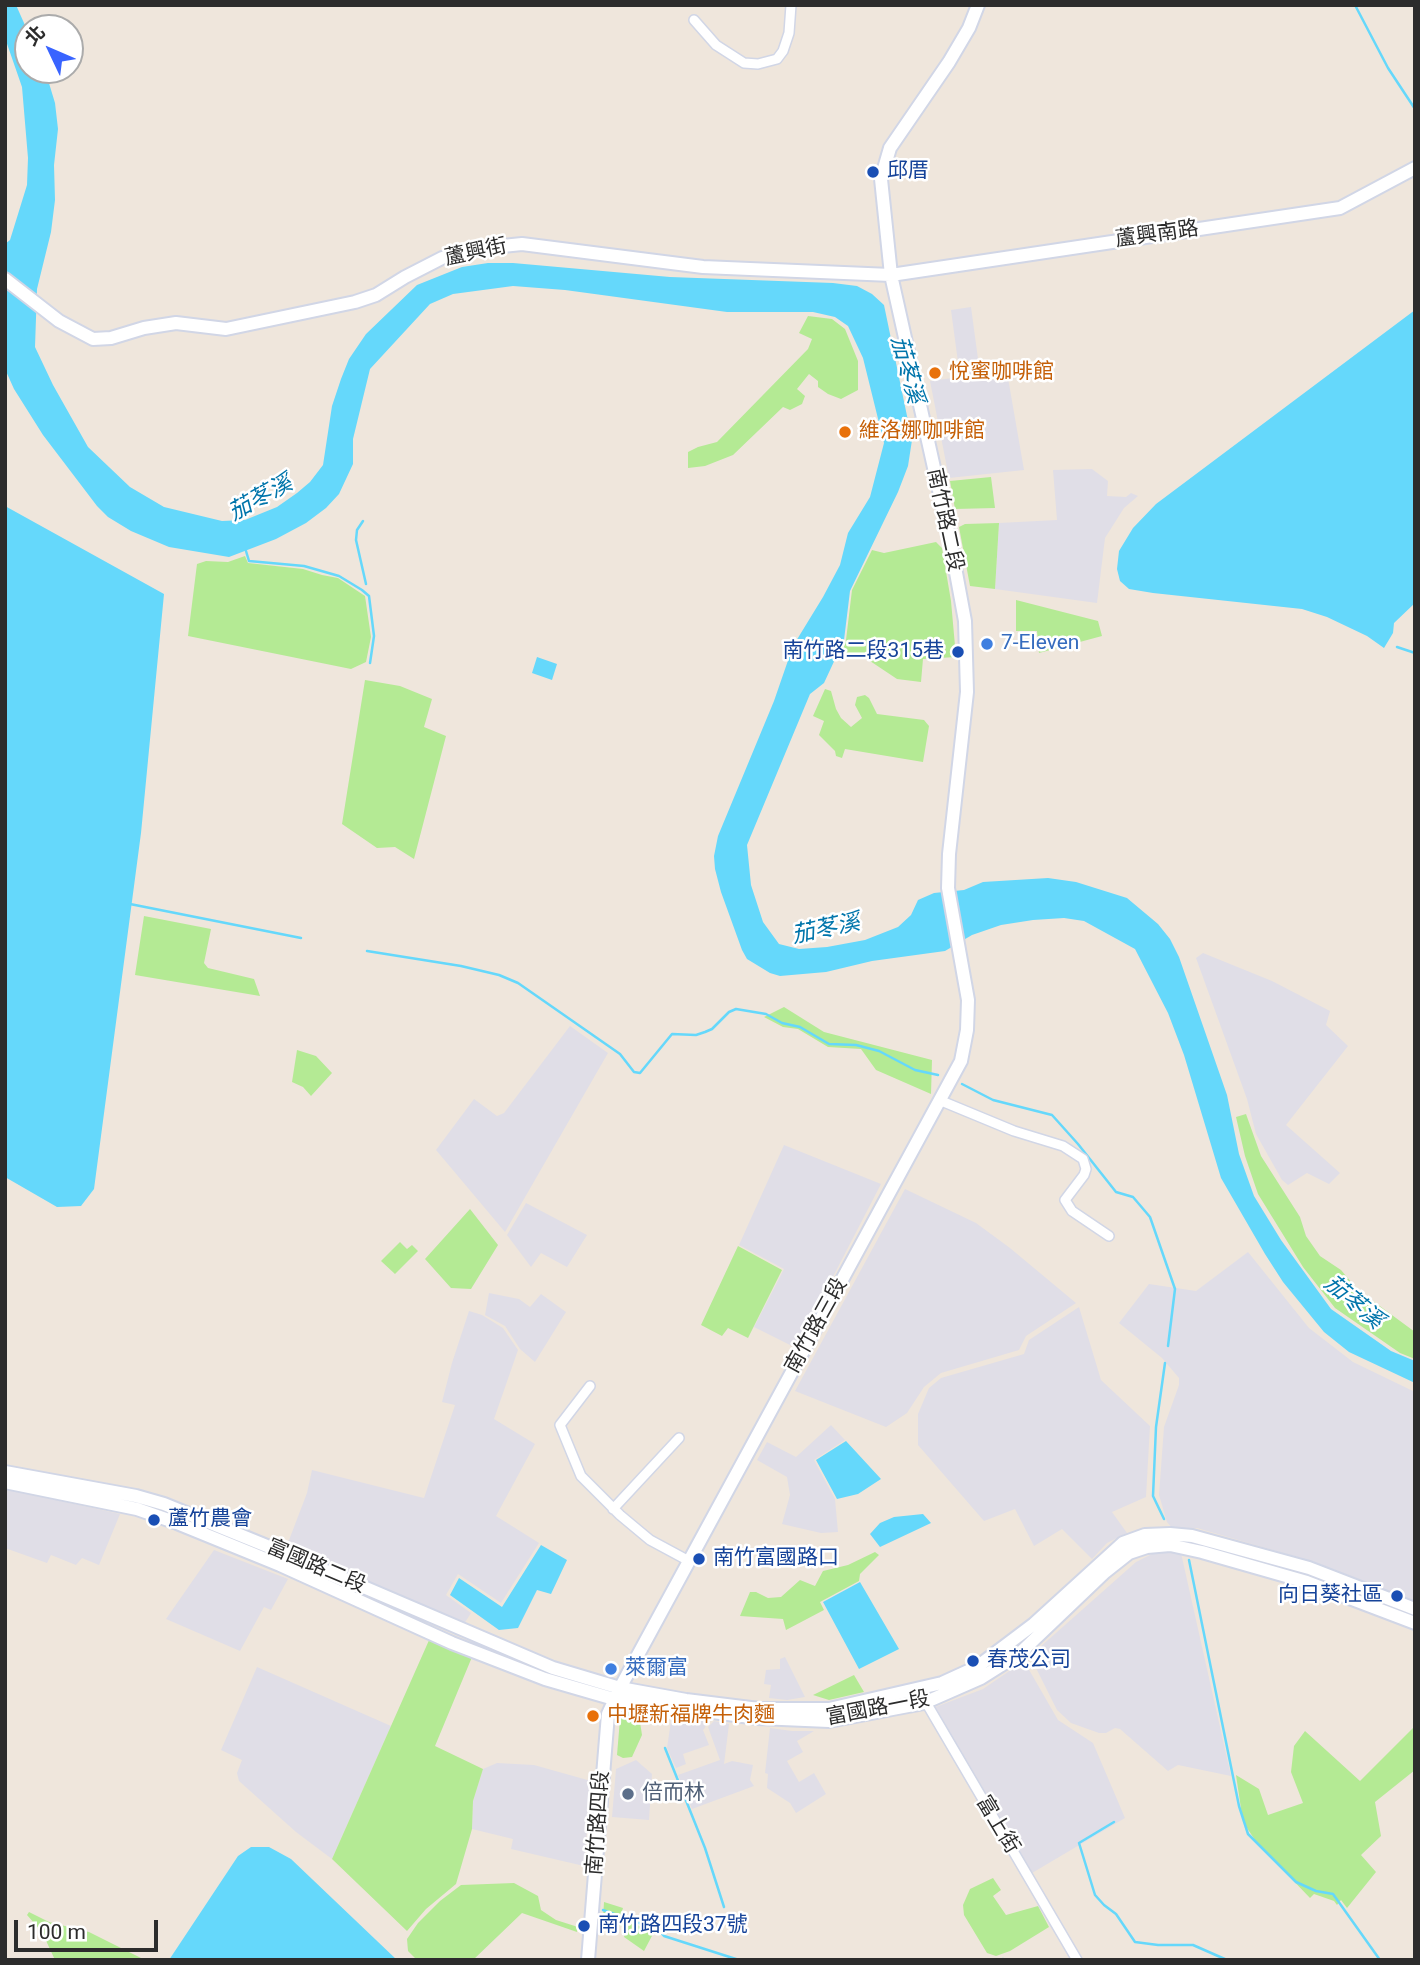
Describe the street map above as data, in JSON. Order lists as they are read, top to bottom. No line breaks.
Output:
{"streets":{"street":["蘆興南路","蘆興街","南竹路二段","南竹路三段","富國路二段","富國路一段","南竹路四段","富上街"]},"crossings":[["蘆興南路","蘆興街"],["蘆興南路","南竹路二段"],["蘆興街","南竹路二段"],["南竹路二段","南竹路三段"],["南竹路三段","富國路二段"],["南竹路三段","富國路一段"],["南竹路三段","南竹路四段"],["富國路二段","富國路一段"],["富國路二段","南竹路四段"],["富國路一段","南竹路四段"],["富國路一段","富上街"]],"water":["茄苳溪"],"places":["邱厝","悅蜜咖啡館","維洛娜咖啡館","7-Eleven","南竹路二段315巷","蘆竹農會","南竹富國路口","向日葵社區","春茂公司","萊爾富","中壢新福牌牛肉麵","倍而林","南竹路四段37號"],"scale_bar":"100 m","north":"top left"}
